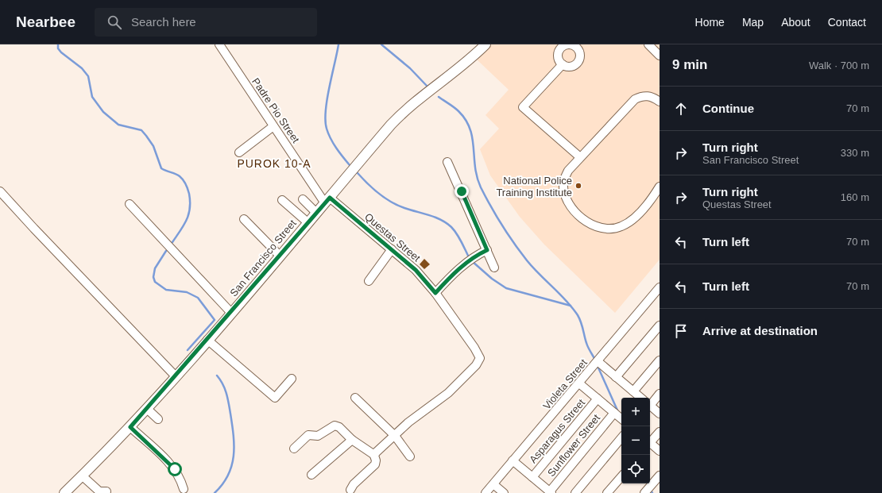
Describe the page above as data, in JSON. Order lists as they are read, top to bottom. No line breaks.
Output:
{"streets":{"main road":["San Francisco Street"],"street":["Padre Pio Street","Questas Street","Violeta Street","Asparagus Street","Sunflower Street"]},"crossings":[["Padre Pio Street","Questas Street"],["Padre Pio Street","San Francisco Street"],["Questas Street","San Francisco Street"]],"districts":["PUROK 10-A"],"places":["National Police Training Institute"],"page":{"header":"Nearbee","search":"Search here","nav":["Home","Map","About","Contact"],"heading":["9 min","Walk · 700 m"],"list":[["Continue","70 m"],["Turn right","San Francisco Street","330 m"],["Turn right","Questas Street","160 m"],["Turn left","70 m"],["Turn left","70 m"],"Arrive at destination"],"map_buttons":["+","−"]}}
